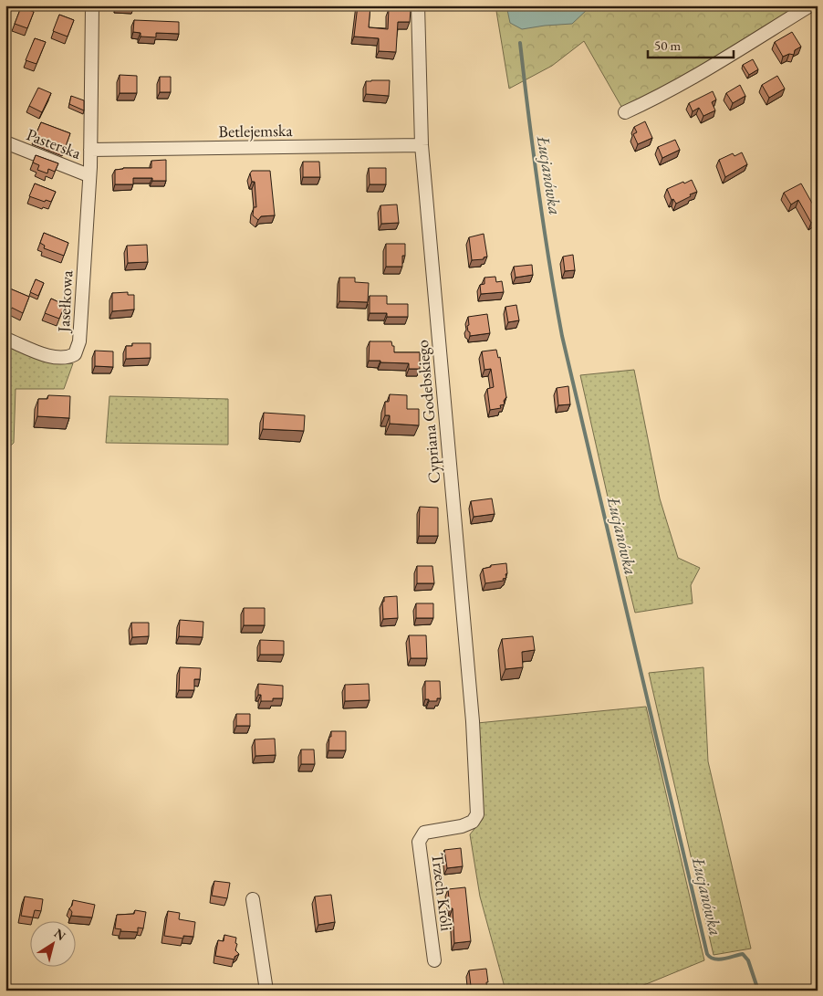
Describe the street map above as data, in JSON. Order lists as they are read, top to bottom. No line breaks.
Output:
{"streets":{"street":["Betlejemska","Pasterska","Jasełkowa","Cypriana Godebskiego","Trzech Króli"]},"crossings":[["Betlejemska","Cypriana Godebskiego"],["Pasterska","Jasełkowa"],["Cypriana Godebskiego","Trzech Króli"]],"water":["Łucjanówka"],"scale_bar":"50 m","north":"top right"}
